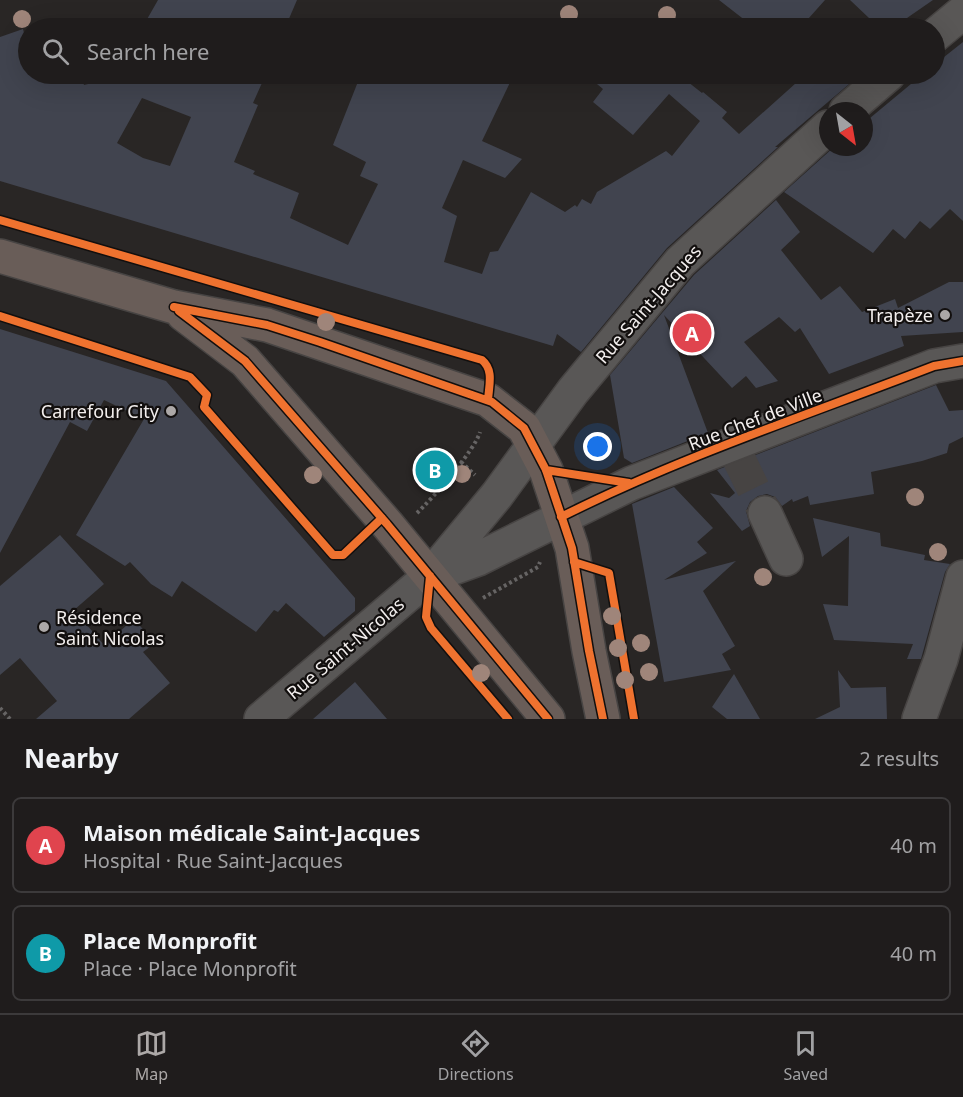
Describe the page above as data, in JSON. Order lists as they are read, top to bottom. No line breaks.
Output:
{"streets":{"street":["Rue Saint-Jacques","Rue Chef de Ville","Rue Saint-Nicolas"]},"crossings":[["Rue Saint-Jacques","Rue Chef de Ville"],["Rue Saint-Jacques","Rue Saint-Nicolas"],["Rue Chef de Ville","Rue Saint-Nicolas"]],"places":["Trapèze","Carrefour City","Résidence Saint Nicolas"],"north":"bottom right","page":{"search":"Search here","pins":["A","B"],"heading":["Nearby","2 results"],"list":[{"mark":"A","name":"Maison médicale Saint-Jacques","note":"Hospital · Rue Saint-Jacques","value":"40 m"},{"mark":"B","name":"Place Monprofit","note":"Place · Place Monprofit","value":"40 m"}],"nav":["Map","Directions","Saved"]}}
